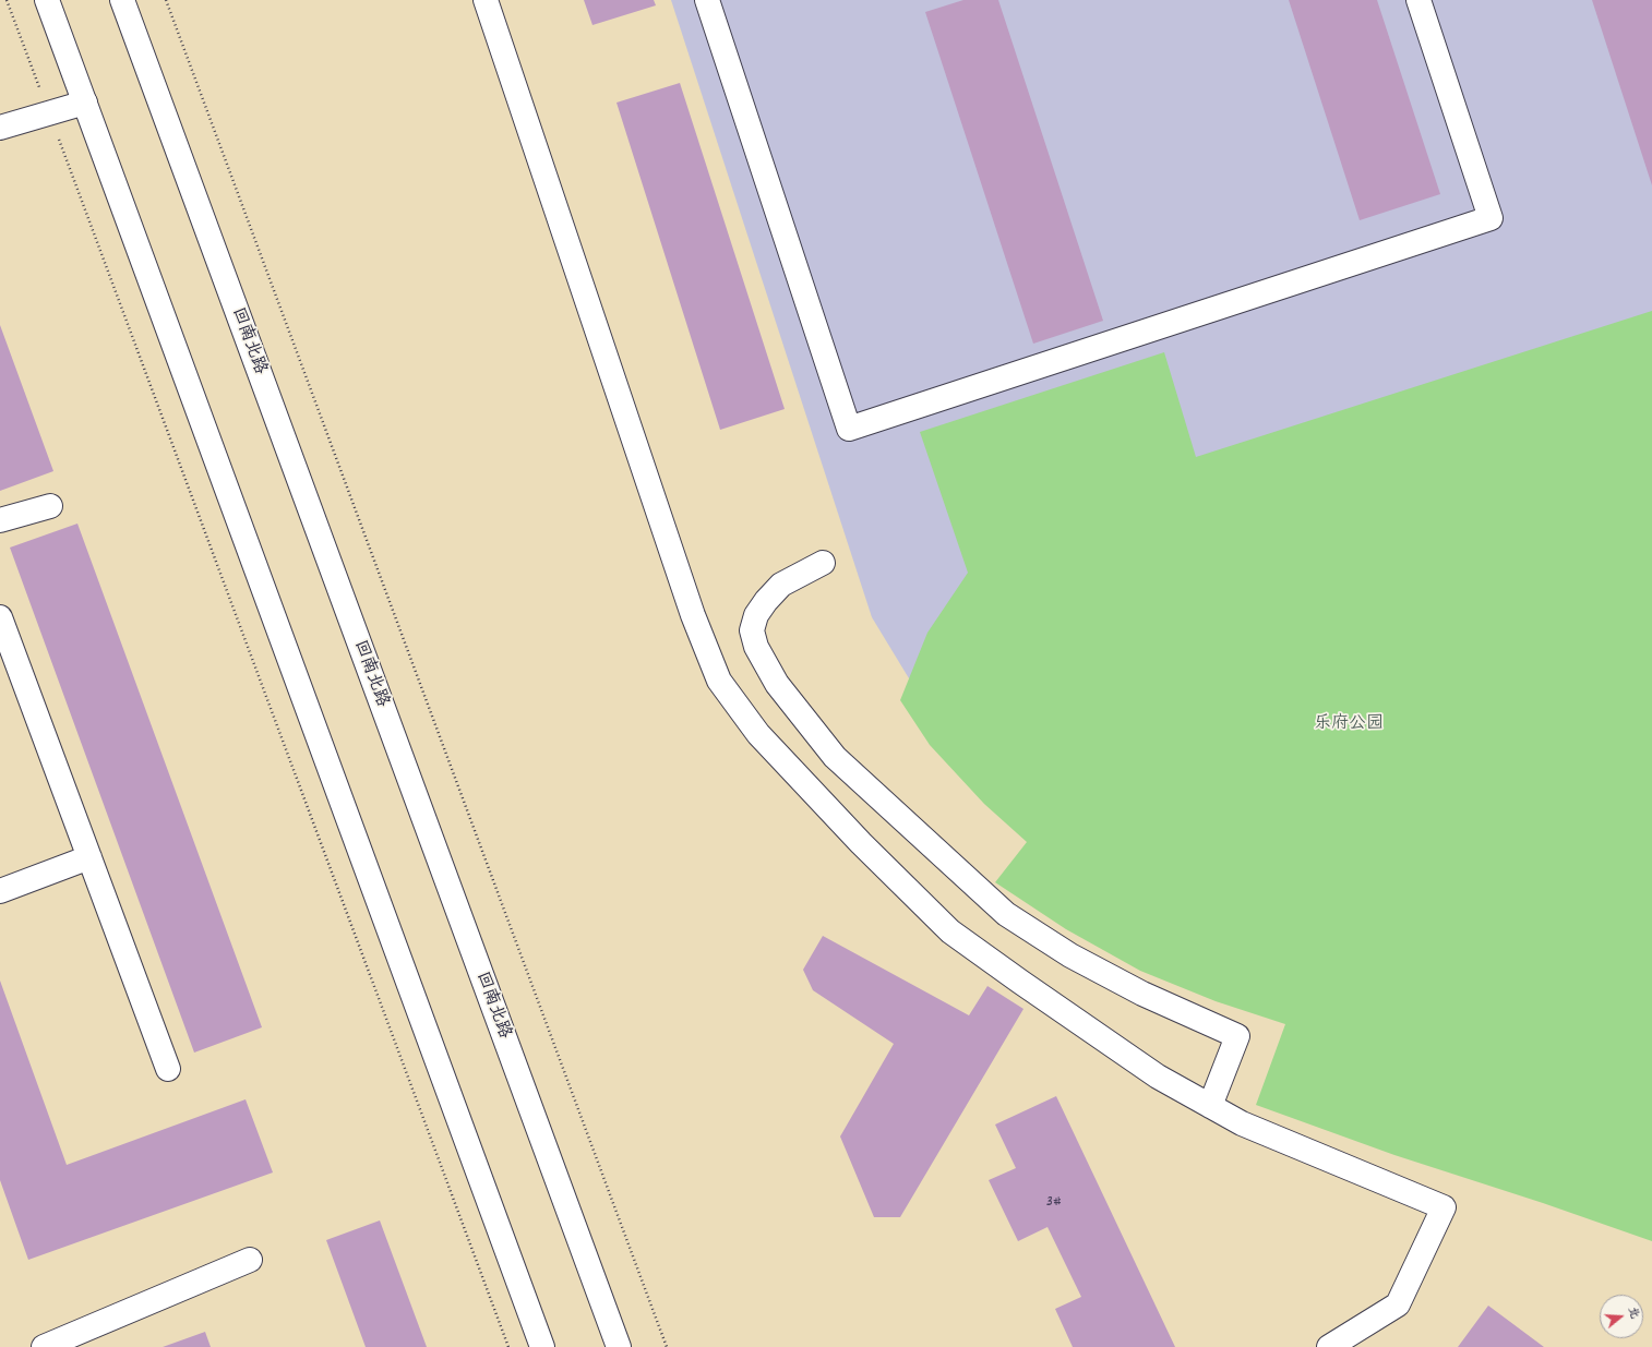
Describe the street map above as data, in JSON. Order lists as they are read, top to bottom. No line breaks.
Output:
{"streets":{"street":["回南北路"]},"parks":["乐府公园"],"house_numbers":["3#"],"north":"right"}
